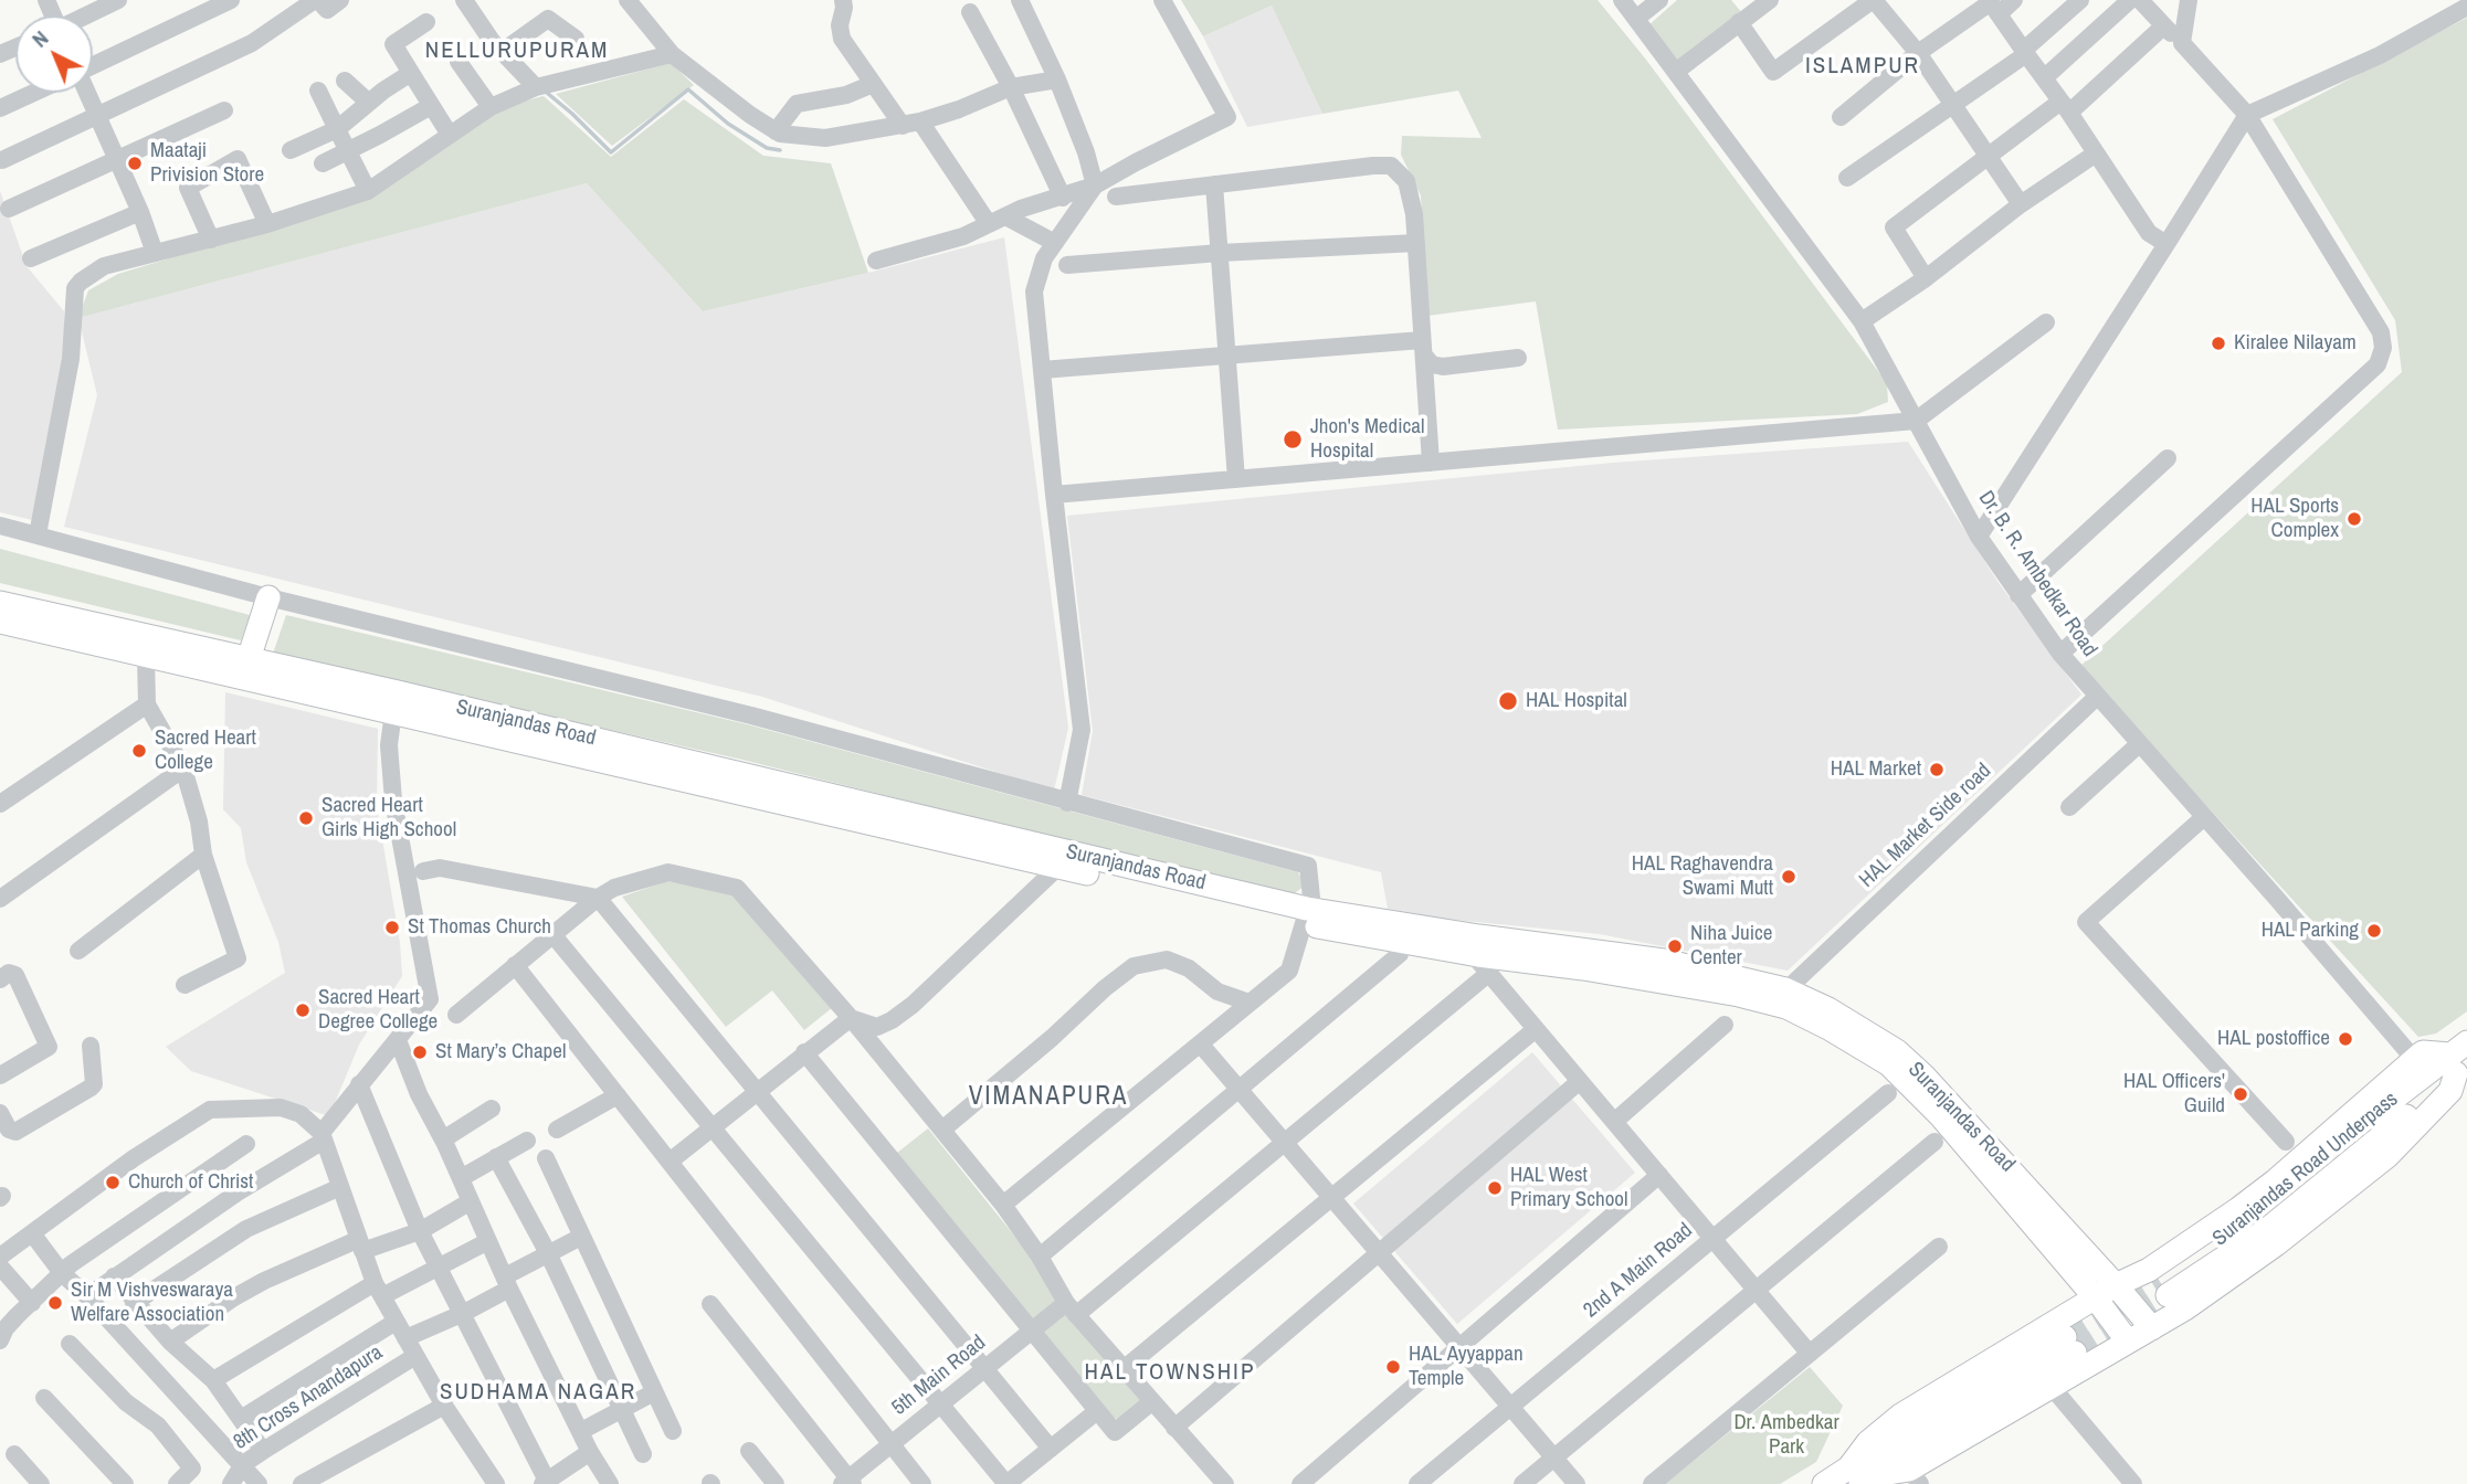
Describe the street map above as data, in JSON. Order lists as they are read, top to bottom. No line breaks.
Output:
{"streets":{"main road":["Suranjandas Road","Suranjandas Road Underpass"],"street":["Dr. B. R. Ambedkar Road","HAL Market Side road","2nd A Main Road","5th Main Road","8th Cross Anandapura"]},"crossings":[["Dr. B. R. Ambedkar Road","HAL Market Side road"],["Suranjandas Road","HAL Market Side road"]],"districts":["NELLURUPURAM","ISLAMPUR","VIMANAPURA","HAL TOWNSHIP","SUDHAMA NAGAR"],"parks":["Dr. Ambedkar Park"],"places":["Maataji Privision Store","Kiralee Nilayam","Jhon's Medical Hospital","HAL Sports Complex","HAL Hospital","Sacred Heart College","HAL Market","Sacred Heart Girls High School","HAL Raghavendra Swami Mutt","St Thomas Church","HAL Parking","Niha Juice Center","Sacred Heart Degree College","HAL postoffice","St Mary’s Chapel","HAL Officers' Guild","Church of Christ","HAL West Primary School","Sir M Vishveswaraya Welfare Association","HAL Ayyappan Temple"],"north":"top left"}
